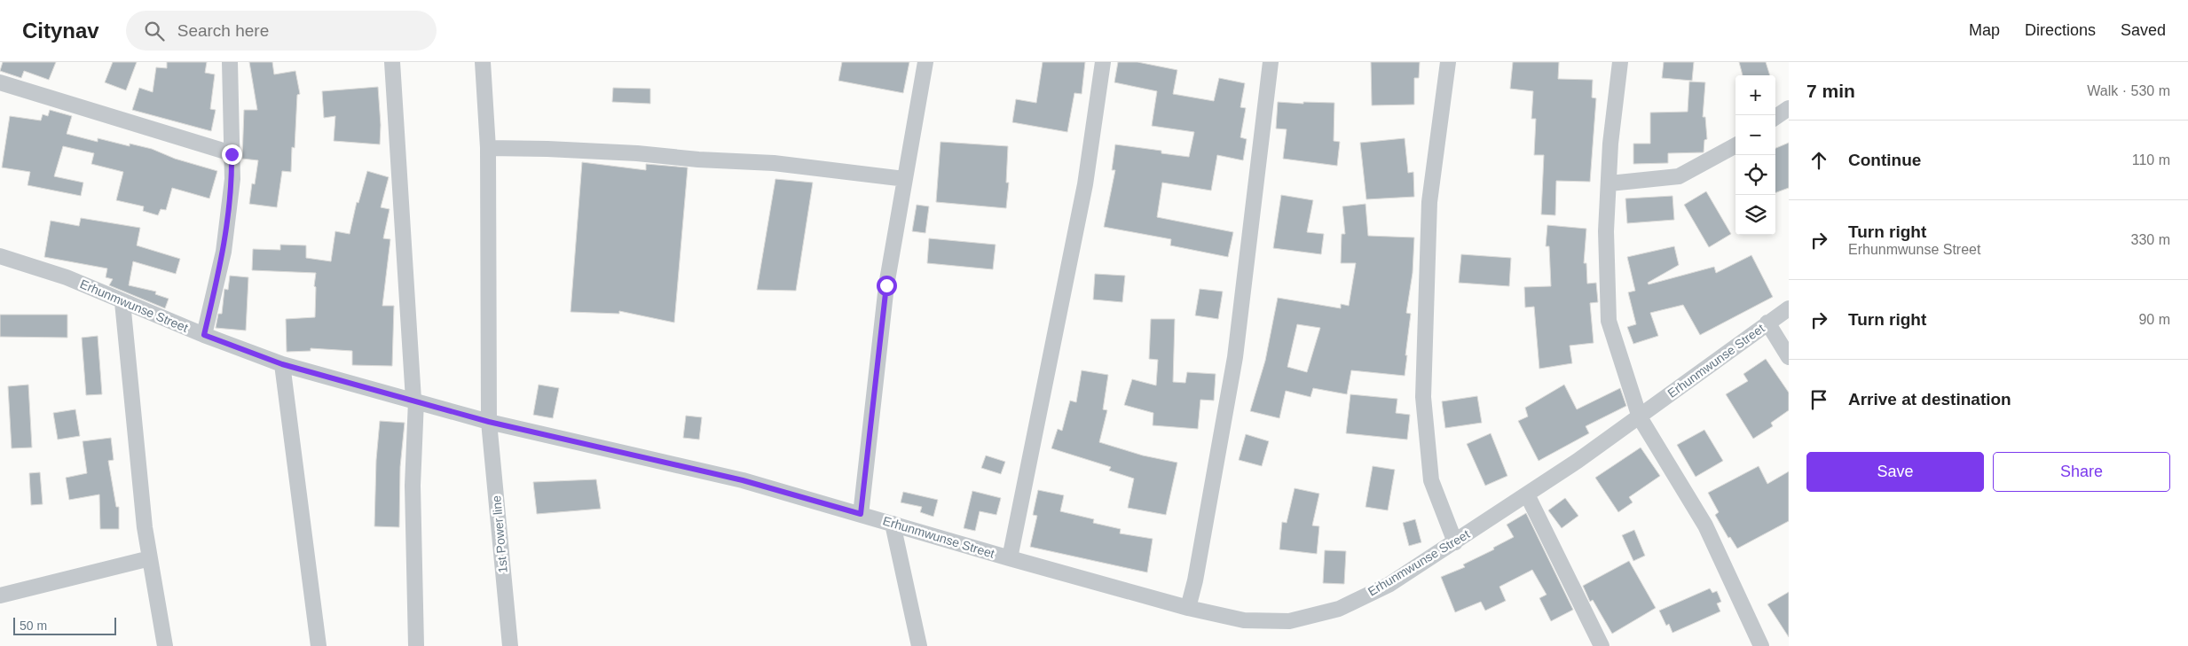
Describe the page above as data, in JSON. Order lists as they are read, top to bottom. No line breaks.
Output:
{"streets":{"street":["Erhunmwunse Street","1st Power line"]},"crossings":[["Erhunmwunse Street","1st Power line"]],"scale_bar":"50 m","page":{"header":"Citynav","search":"Search here","nav":["Map","Directions","Saved"],"heading":["7 min","Walk · 530 m"],"map_buttons":["+","−"],"list":[["Continue","110 m"],["Turn right","Erhunmwunse Street","330 m"],["Turn right","90 m"],"Arrive at destination"],"buttons":["Save","Share"],"scale":"50 m"}}
